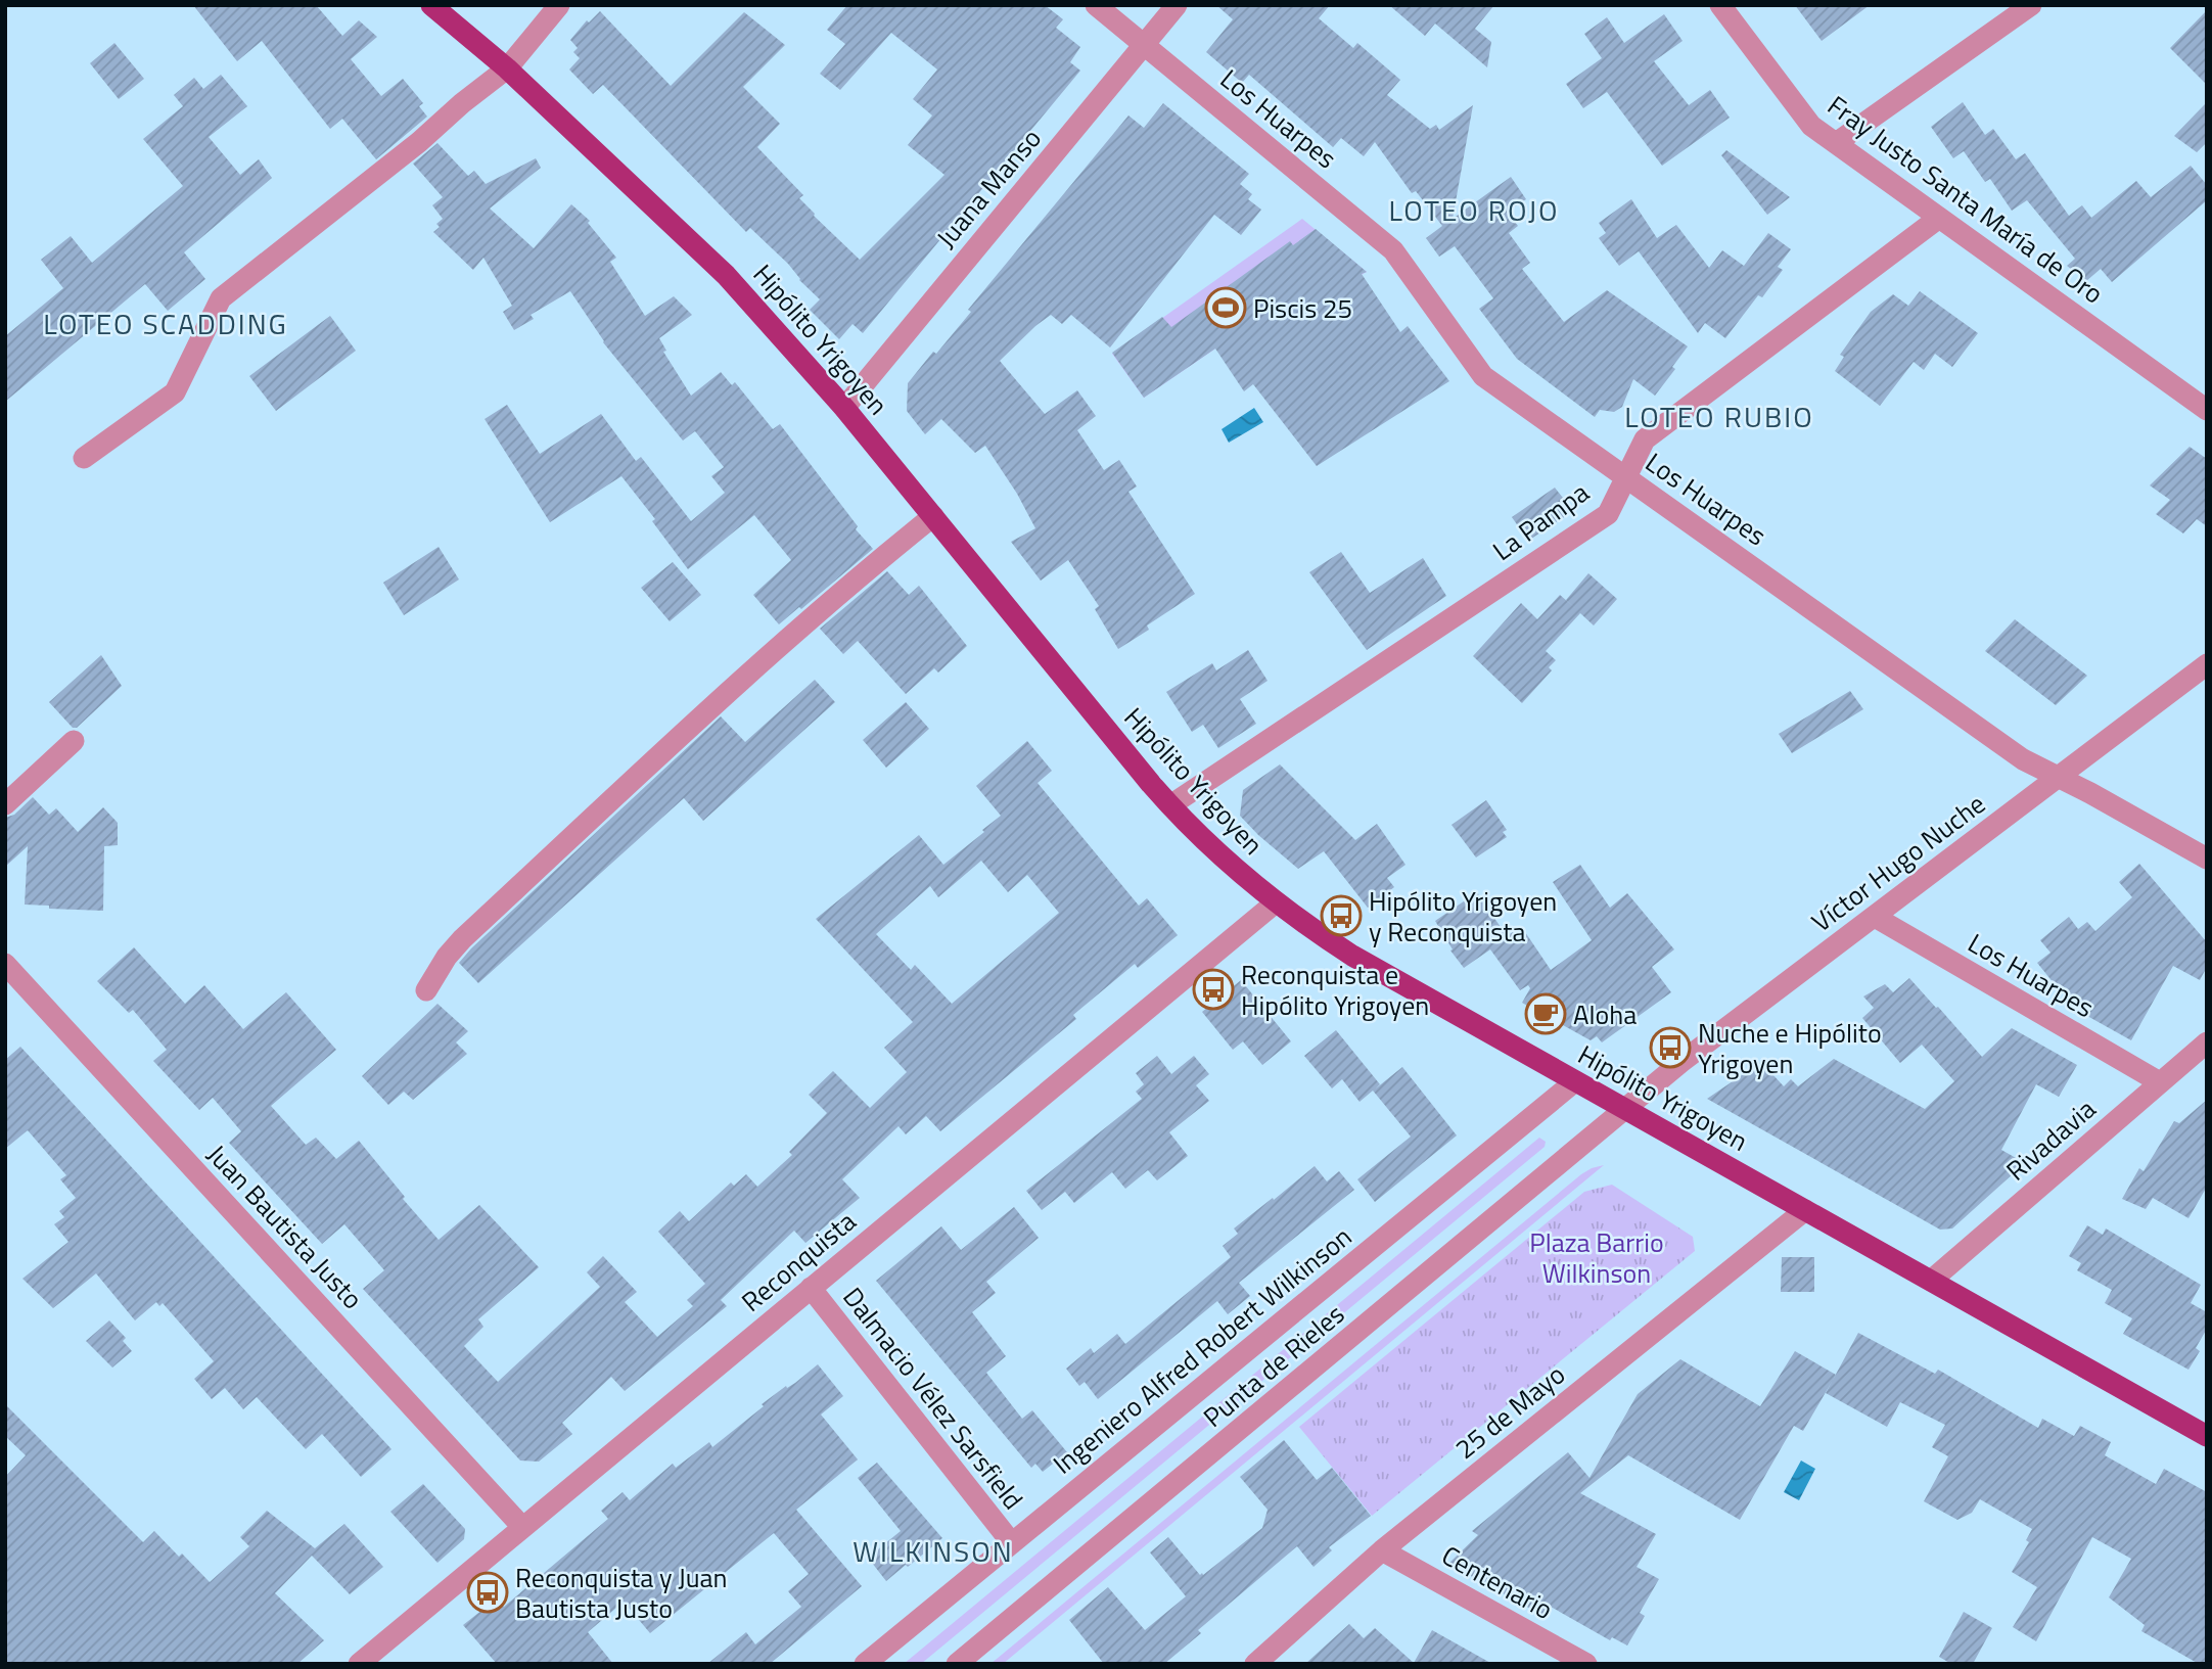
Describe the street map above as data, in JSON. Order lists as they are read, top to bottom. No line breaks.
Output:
{"streets":{"main road":["Hipólito Yrigoyen"],"street":["Los Huarpes","Juana Manso","Fray Justo Santa María de Oro","La Pampa","Víctor Hugo Nuche","Rivadavia","Juan Bautista Justo","Reconquista","Ingeniero Alfred Robert Wilkinson","Punta de Rieles","Dalmacio Vélez Sarsfield","25 de Mayo","Centenario"]},"crossings":[["Los Huarpes","Juana Manso"],["Los Huarpes","La Pampa"],["Los Huarpes","Víctor Hugo Nuche"],["Los Huarpes","Rivadavia"],["Juana Manso","Hipólito Yrigoyen"],["Fray Justo Santa María de Oro","La Pampa"],["Hipólito Yrigoyen","La Pampa"],["Hipólito Yrigoyen","Víctor Hugo Nuche"],["Hipólito Yrigoyen","Rivadavia"],["Hipólito Yrigoyen","Reconquista"],["Hipólito Yrigoyen","Ingeniero Alfred Robert Wilkinson"],["Hipólito Yrigoyen","Punta de Rieles"],["Hipólito Yrigoyen","25 de Mayo"],["Víctor Hugo Nuche","Punta de Rieles"],["Juan Bautista Justo","Reconquista"],["Reconquista","Dalmacio Vélez Sarsfield"],["Ingeniero Alfred Robert Wilkinson","Dalmacio Vélez Sarsfield"],["25 de Mayo","Centenario"]],"districts":["LOTEO ROJO","LOTEO SCADDING","LOTEO RUBIO","WILKINSON"],"parks":["Plaza Barrio Wilkinson"],"places":{"sports":["Piscis 25"],"bus stop":["Hipólito Yrigoyen y Reconquista","Reconquista e Hipólito Yrigoyen","Nuche e Hipólito Yrigoyen","Reconquista y Juan Bautista Justo"],"cafe":["Aloha"]}}
